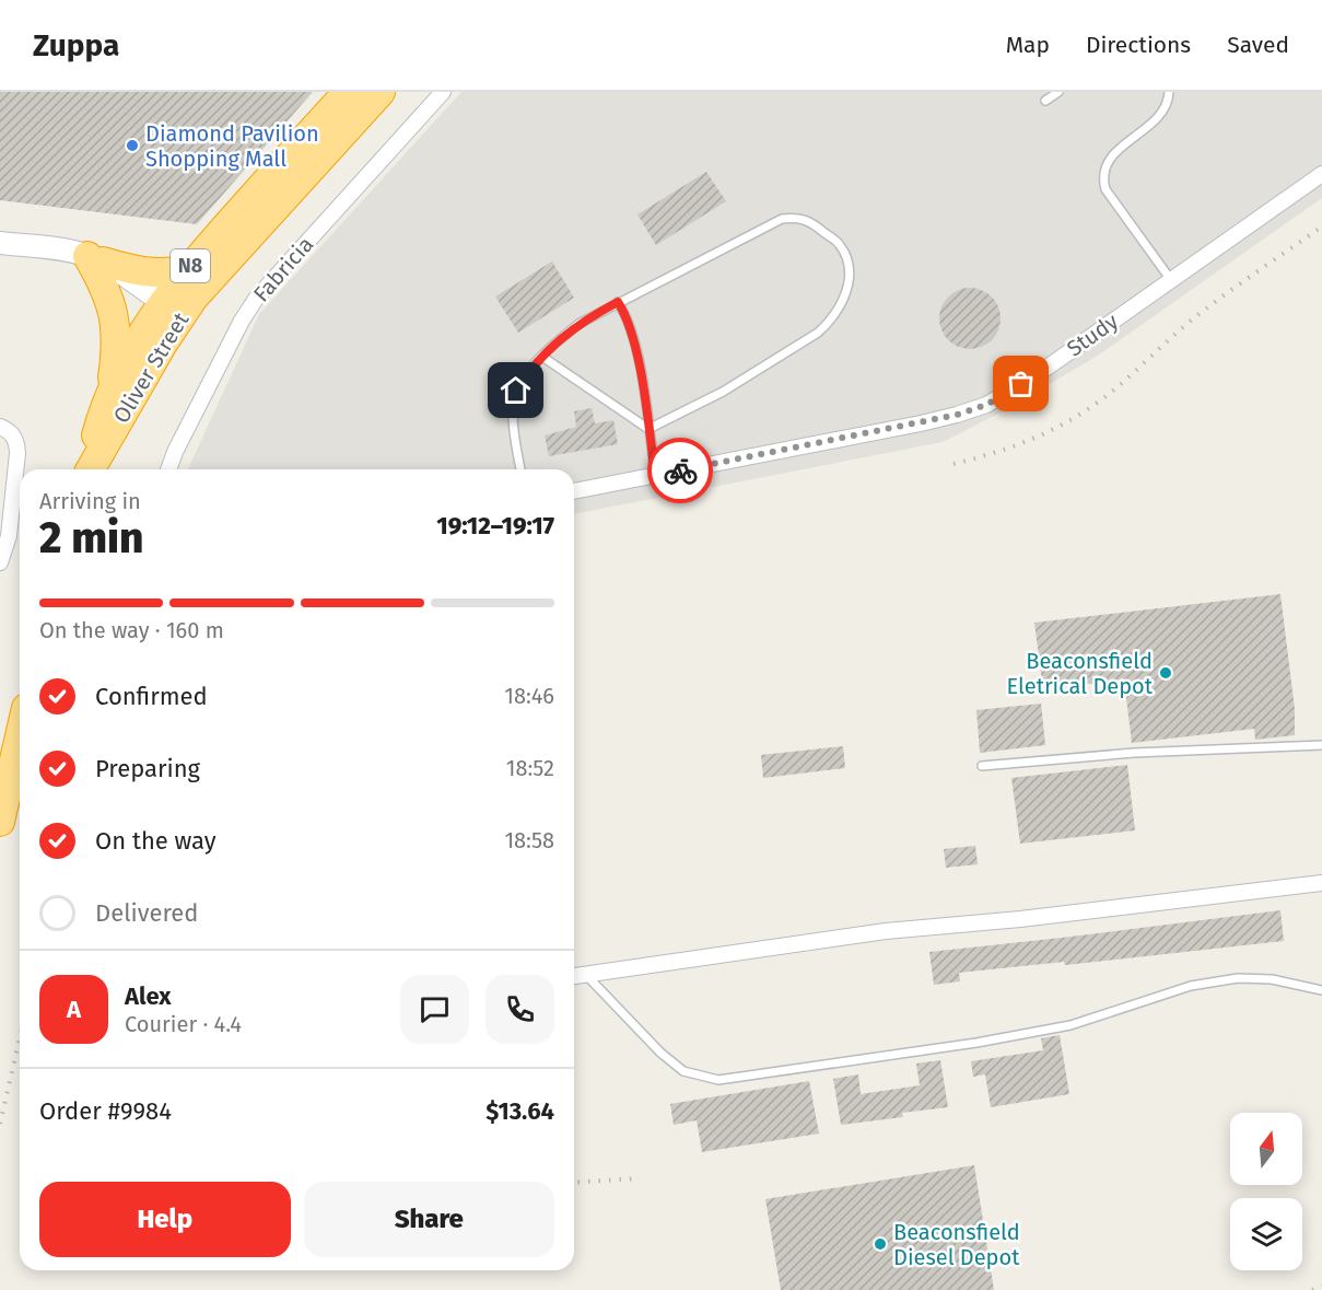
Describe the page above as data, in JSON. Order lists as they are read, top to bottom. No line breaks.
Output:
{"streets":{"highway":["N8","Oliver Street"],"street":["Fabricia","Study"]},"places":["Diamond Pavilion Shopping Mall","Beaconsfield Eletrical Depot","Beaconsfield Diesel Depot"],"north":"top","page":{"header":"Zuppa","nav":["Map","Directions","Saved"],"heading":["2 min","Arriving in","19:12–19:17"],"panel":["Alex","Courier · 4.4","Order #9984","$13.64"],"bar":"On the way · 160 m","list":[["Confirmed","18:46"],["Preparing","18:52"],["On the way","18:58"],"Delivered"],"round":"A","buttons":["Help","Share"]}}
